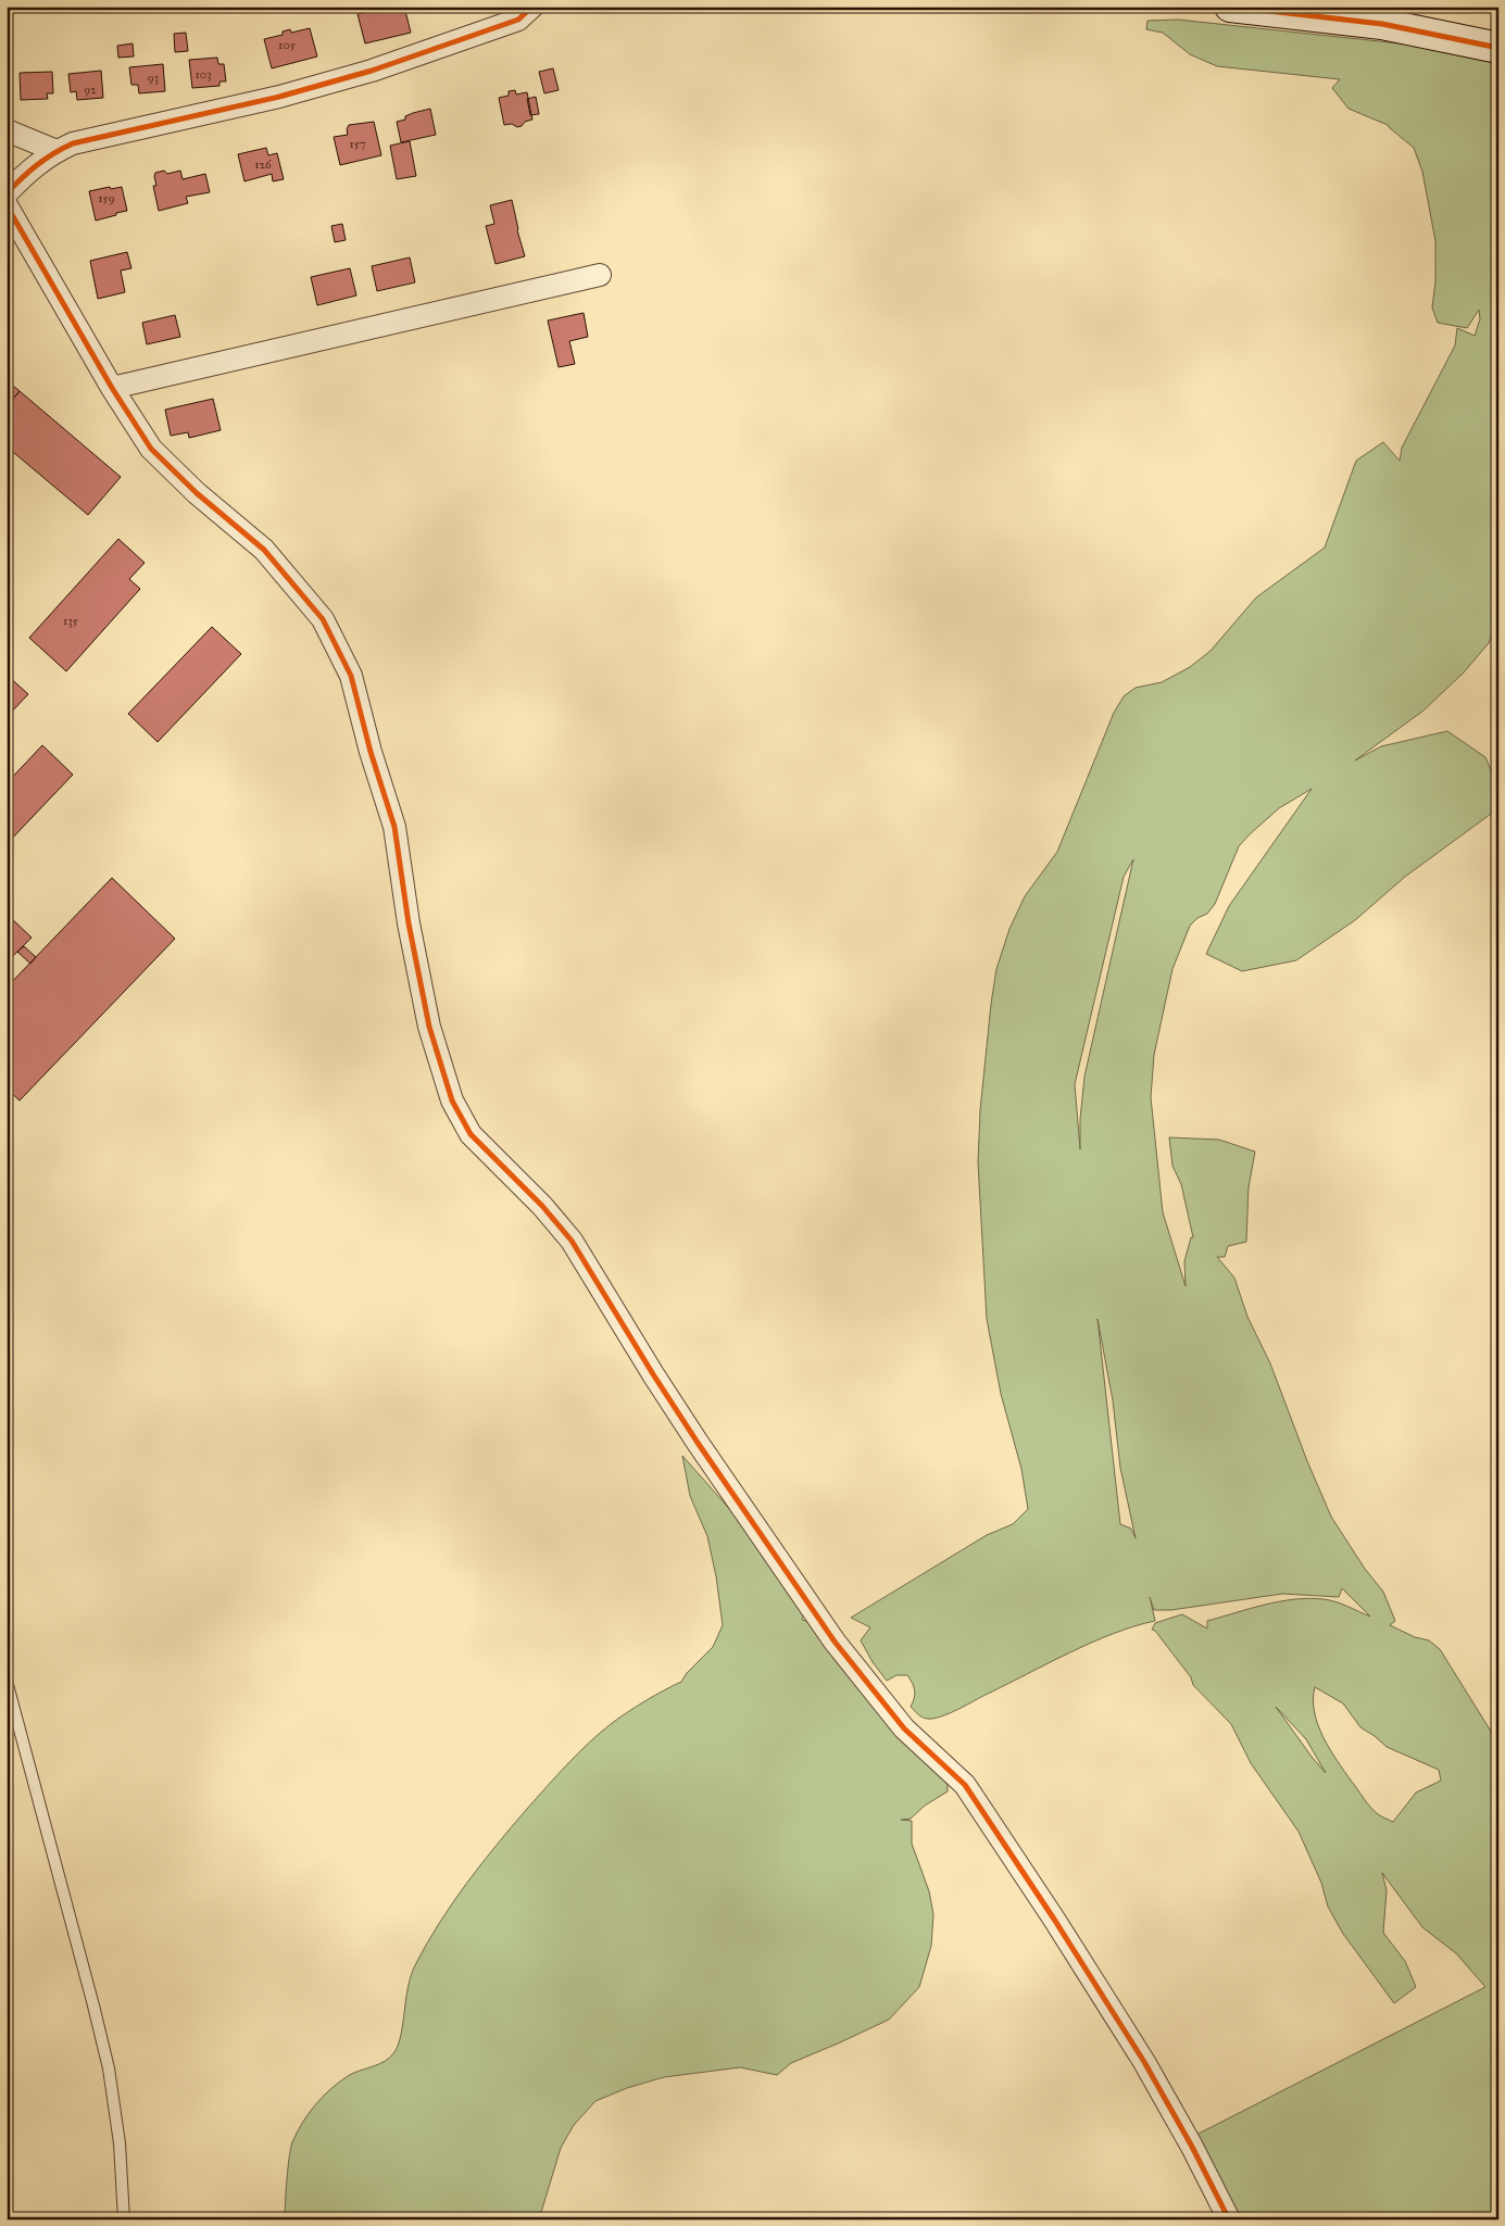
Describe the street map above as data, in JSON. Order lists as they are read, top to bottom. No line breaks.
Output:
{"house_numbers":["105","103","93","92","157","126","159","135"]}
